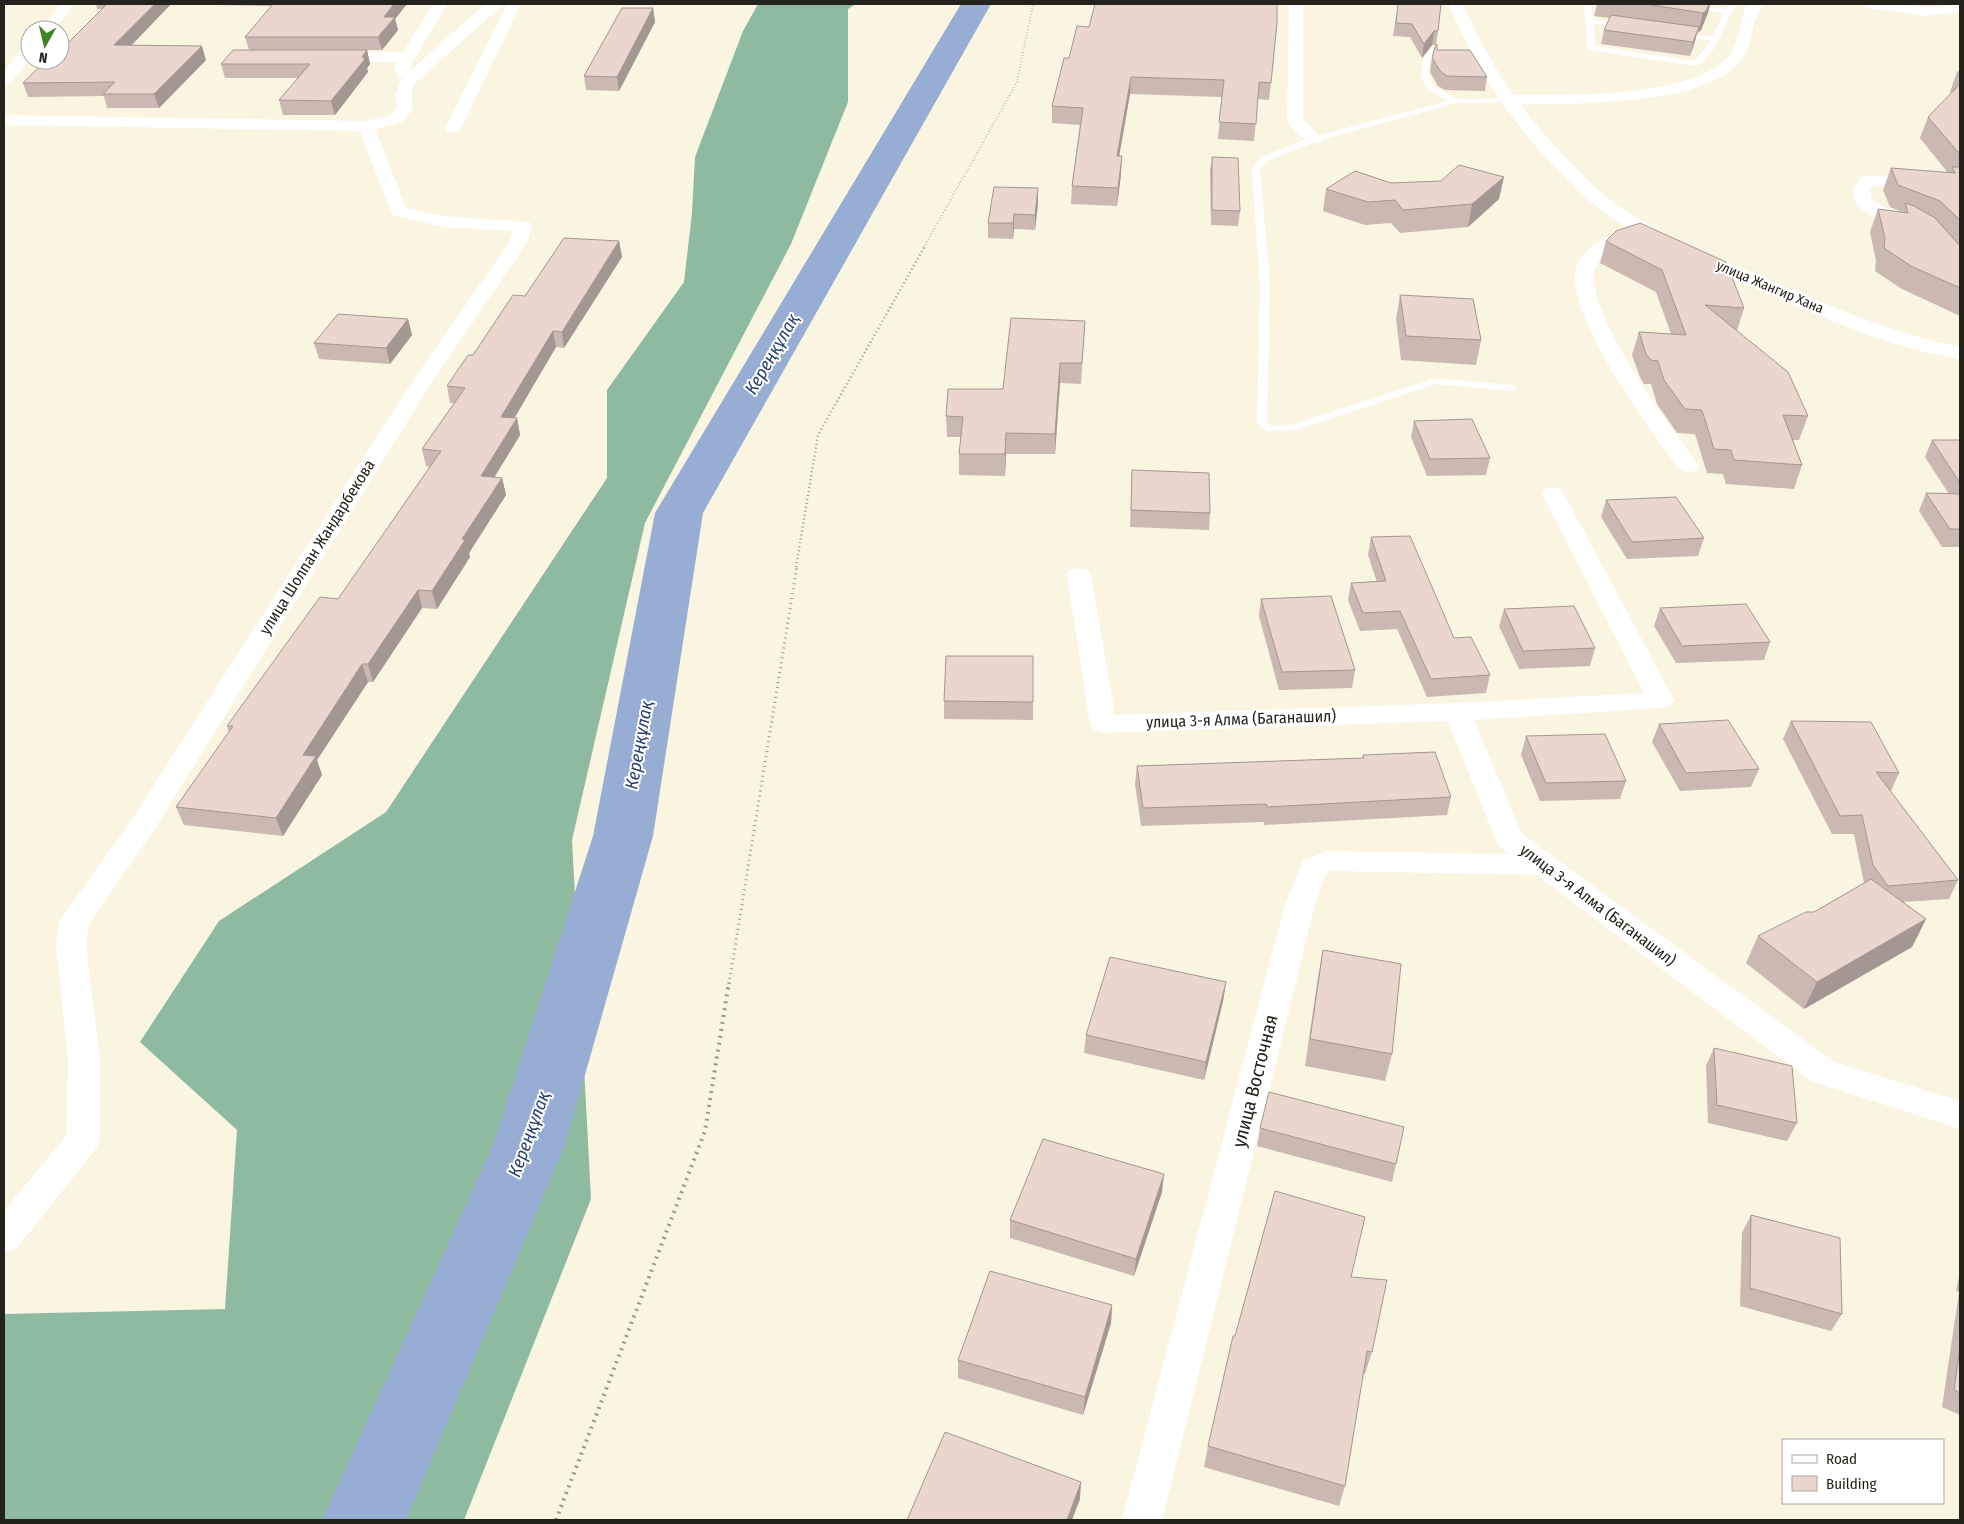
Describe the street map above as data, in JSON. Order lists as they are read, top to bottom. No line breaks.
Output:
{"streets":{"street":["улица Жангир Хана","улица Шолпан Жандарбекова","улица 3-я Алма (Баганашил)","улица Восточная"]},"crossings":[["улица 3-я Алма (Баганашил)","улица Восточная"]],"water":["Кереңқұлақ"],"legend":["Road","Building"],"north":"bottom"}
